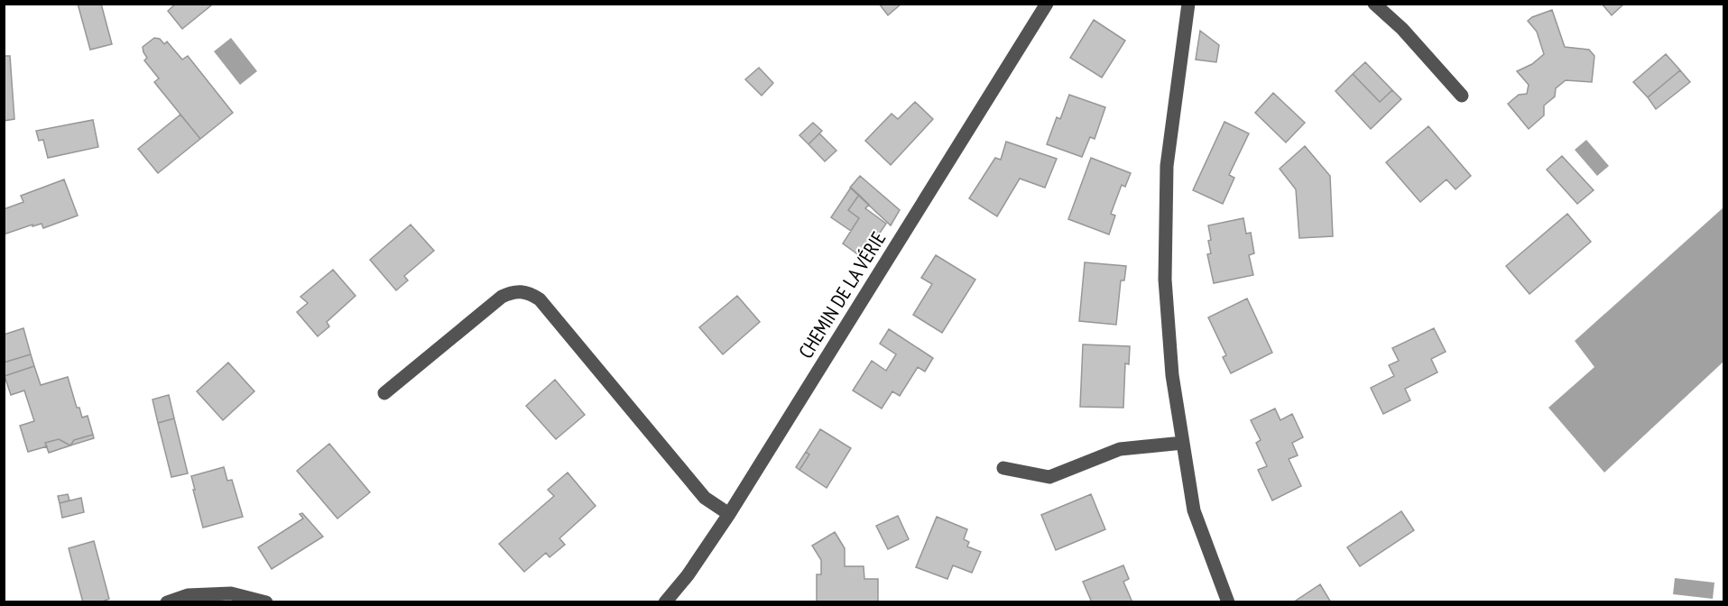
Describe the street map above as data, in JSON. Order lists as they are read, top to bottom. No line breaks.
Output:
{"streets":{"street":["CHEMIN DE LA VÉRIE"]}}
